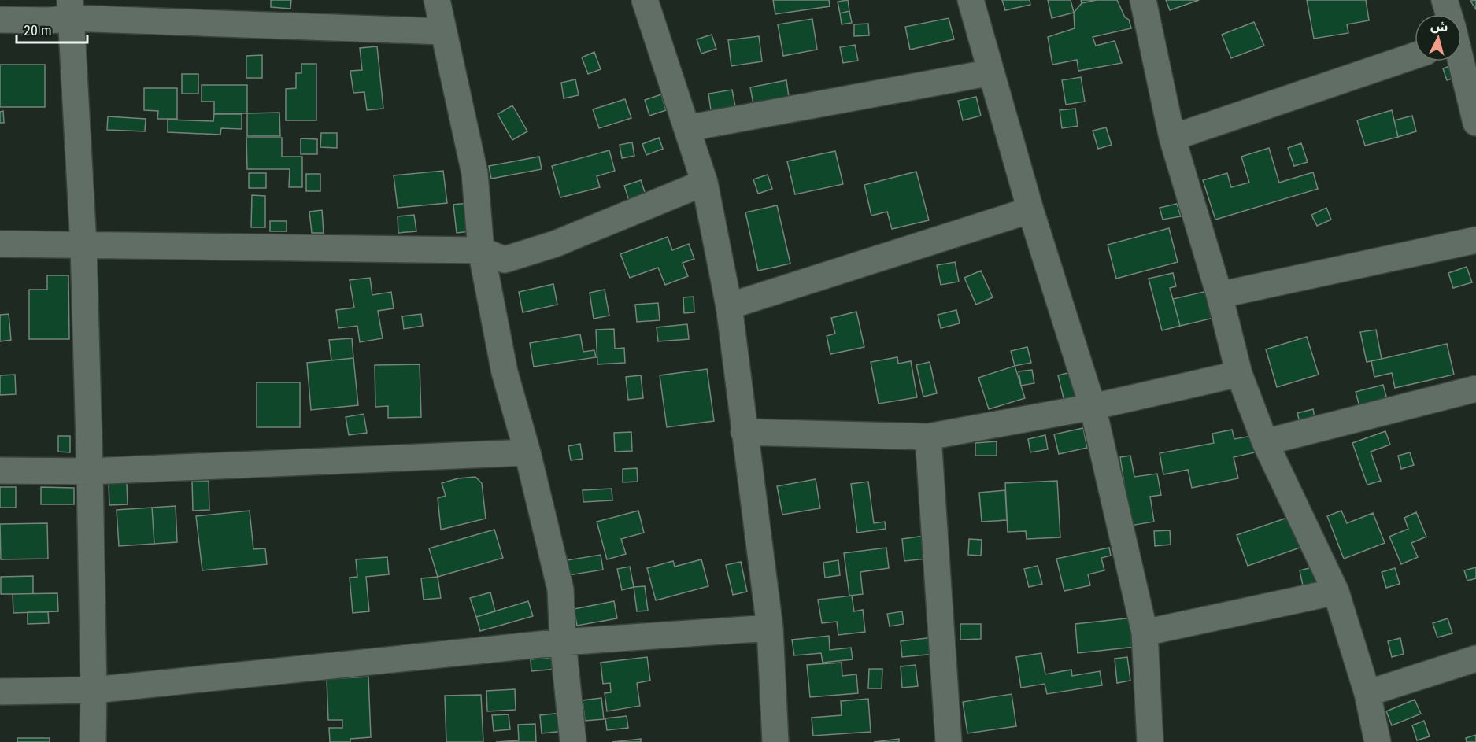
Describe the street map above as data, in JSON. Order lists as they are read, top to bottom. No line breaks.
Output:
{"scale_bar":"20 m","north":"top"}
